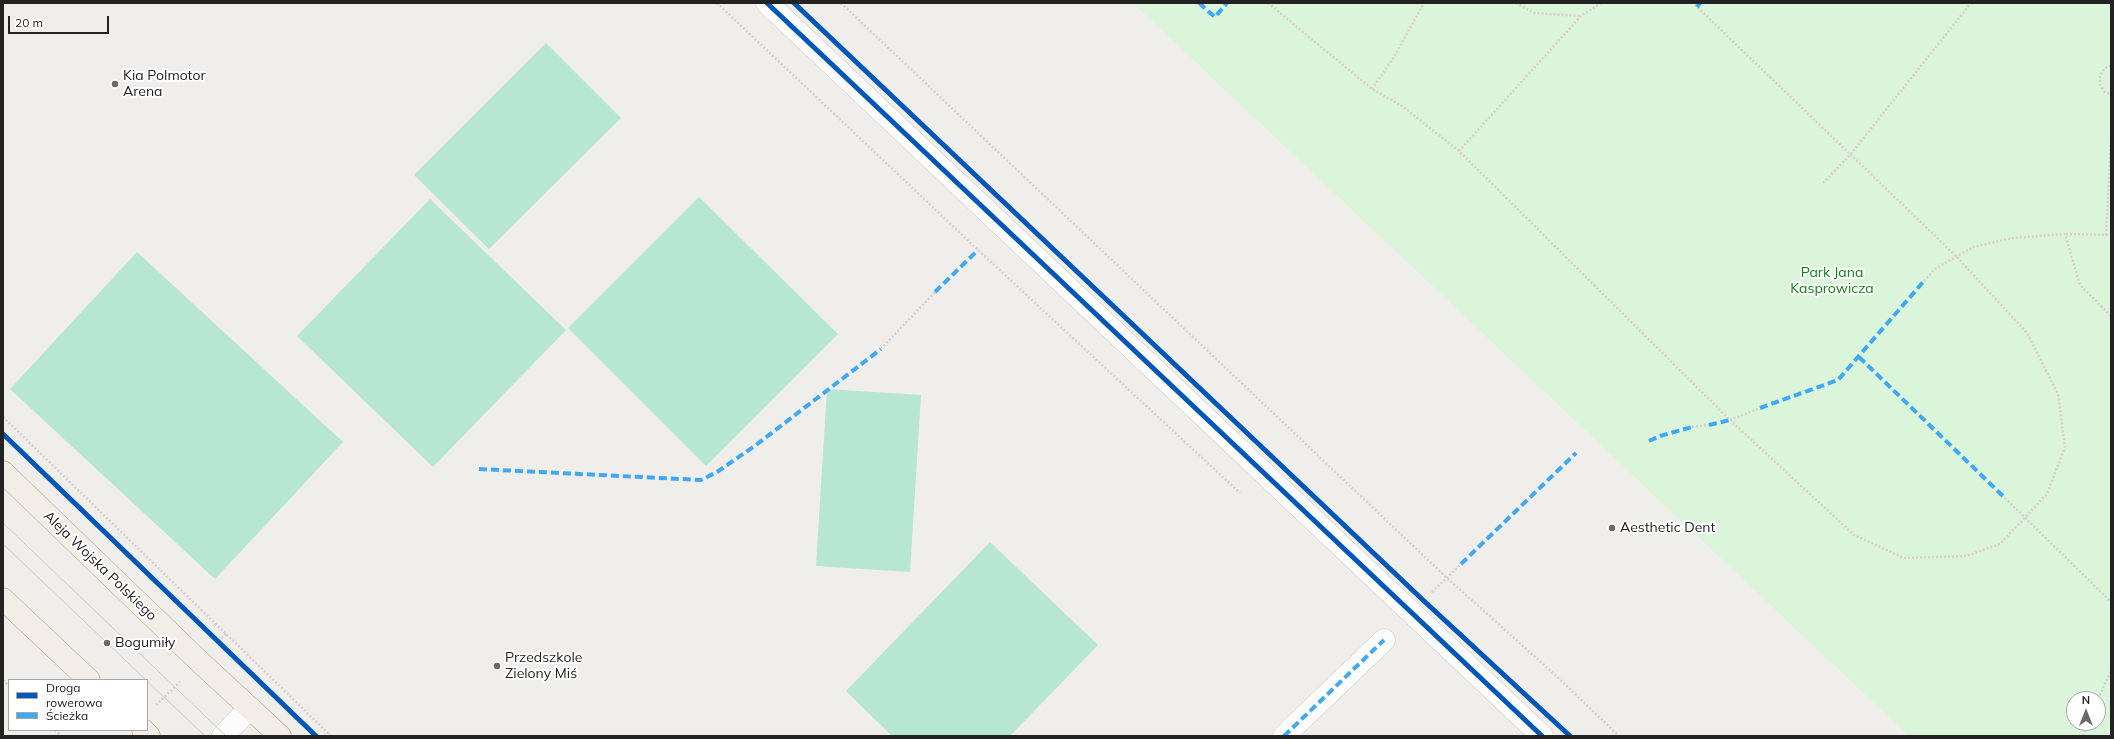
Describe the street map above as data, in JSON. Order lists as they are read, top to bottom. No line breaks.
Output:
{"streets":{"main road":["Aleja Wojska Polskiego"]},"parks":["Park Jana Kasprowicza"],"places":["Kia Polmotor Arena","Aesthetic Dent","Bogumiły","Przedszkole Zielony Miś"],"legend":["Droga rowerowa","Ścieżka"],"scale_bar":"20 m","north":"top"}
